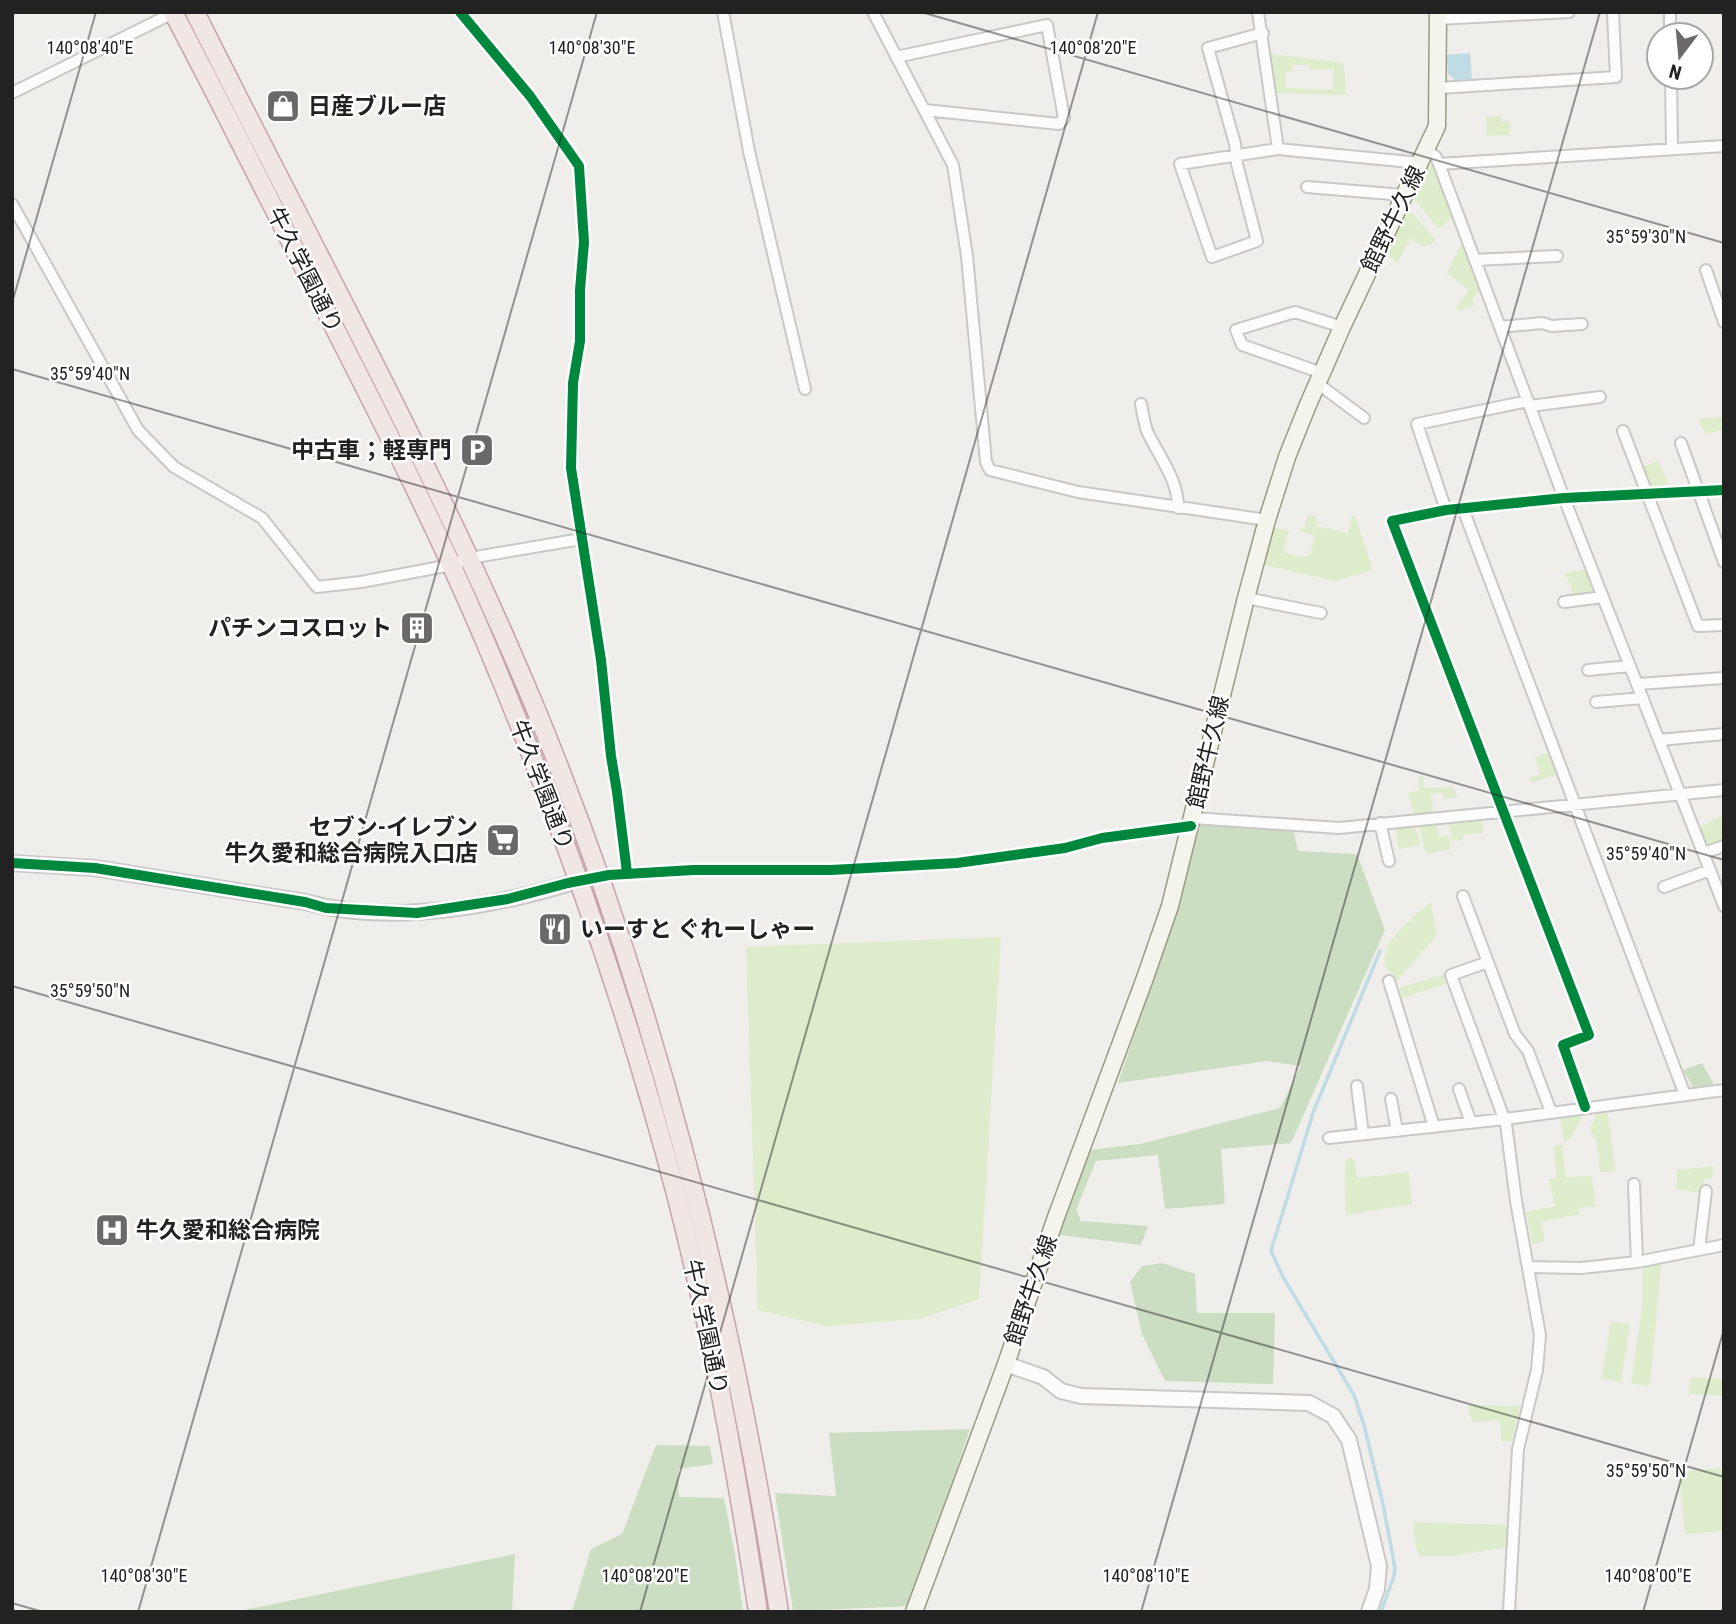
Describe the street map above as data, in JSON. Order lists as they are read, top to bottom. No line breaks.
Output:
{"streets":{"highway":["牛久学園通り"],"main road":["館野牛久線"]},"places":{"shop":["日産ブルー店"],"parking":["中古車；軽専門"],"building":["パチンコスロット"],"supermarket":["セブン-イレブン 牛久愛和総合病院入口店"],"restaurant":["いーすと ぐれーしゃー"],"hospital":["牛久愛和総合病院"]},"north":"bottom","coordinates":["140°08'40\"E","140°08'30\"E","140°08'20\"E","35°59'30\"N","35°59'40\"N","35°59'50\"N","140°08'10\"E","140°08'00\"E"]}
